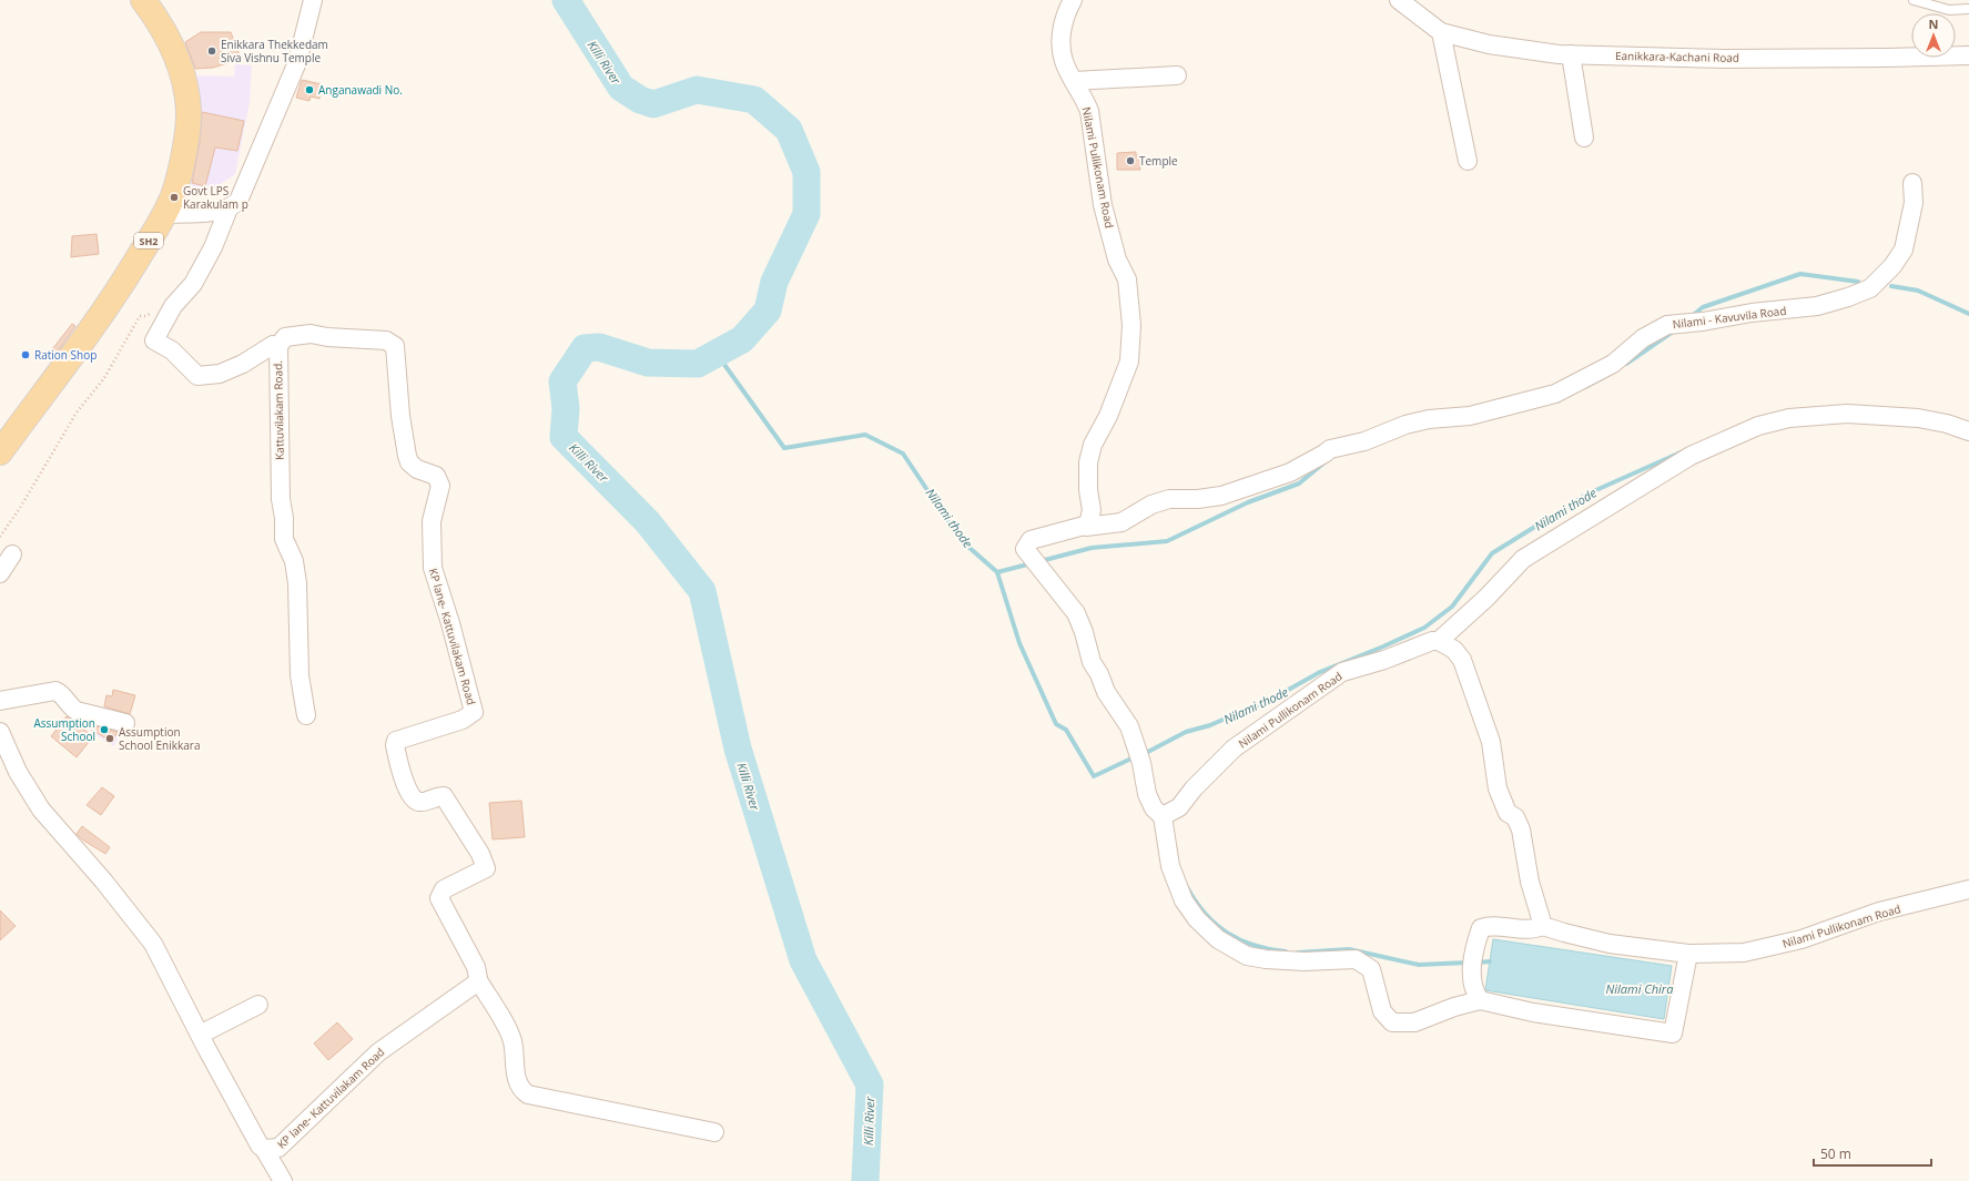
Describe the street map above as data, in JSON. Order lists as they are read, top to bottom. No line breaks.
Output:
{"streets":{"main road":["SH2"],"street":["Eanikkara-Kachani Road","Nilami Pullikonam Road","Nilami - Kavuvila Road","Kattuvilakam Road.","KP lane- Kattuvilakam Road"]},"crossings":[["Nilami Pullikonam Road","Nilami - Kavuvila Road"],["Kattuvilakam Road.","KP lane- Kattuvilakam Road"]],"water":["Killi River","Nilami thode","Nilami Chira"],"places":["Enikkara Thekkedam Siva Vishnu Temple","Anganawadi No.","Temple","Govt LPS Karakulam p","Ration Shop","Assumption School","Assumption School Enikkara"],"scale_bar":"50 m","north":"top"}
